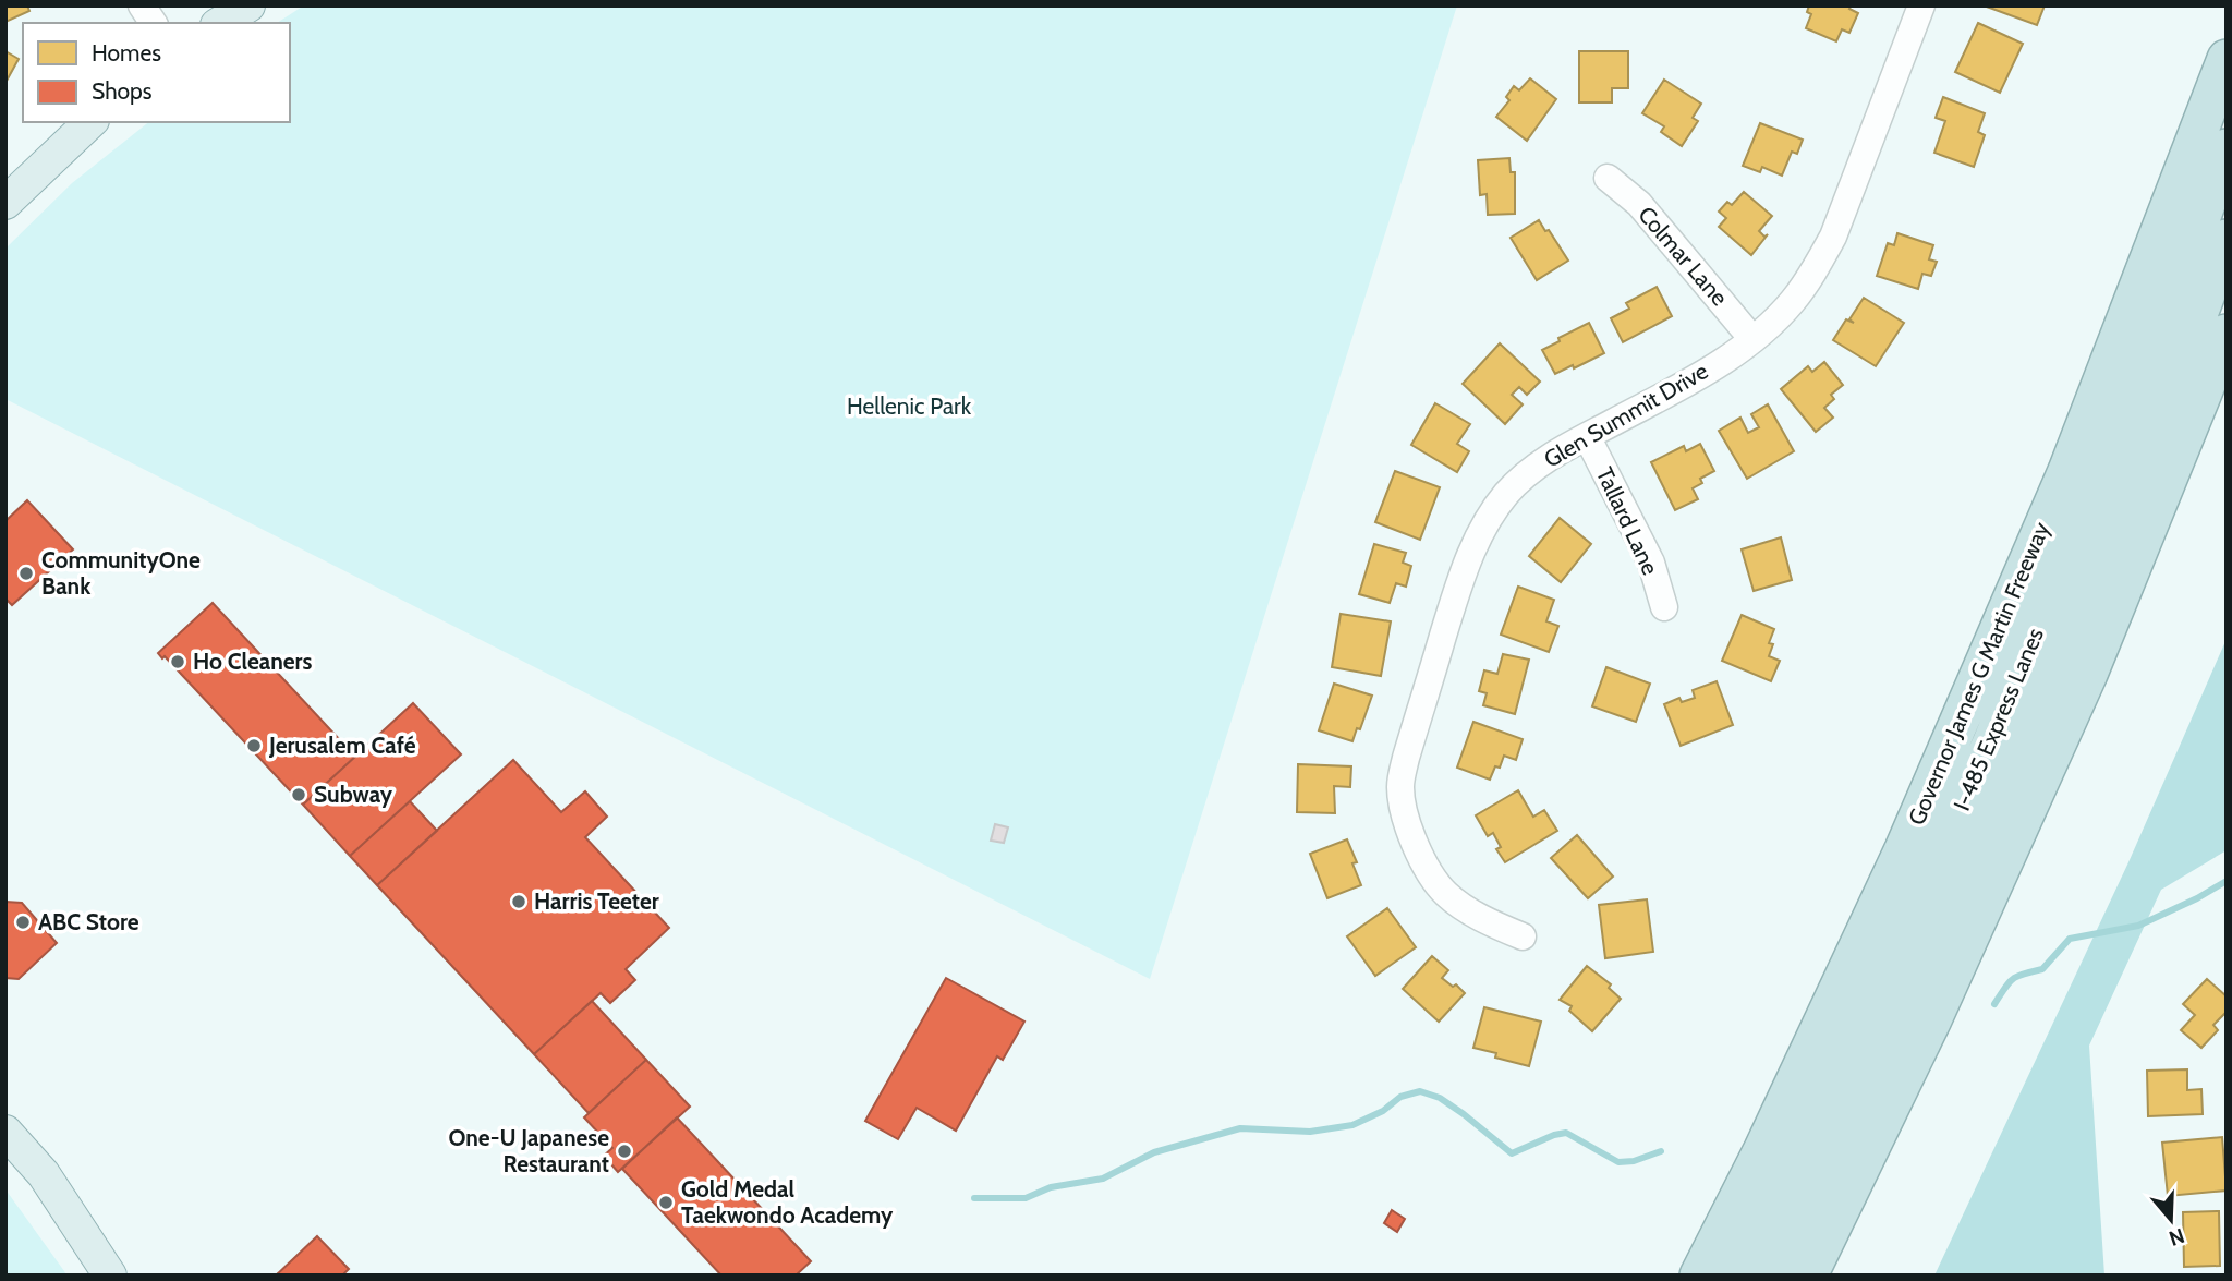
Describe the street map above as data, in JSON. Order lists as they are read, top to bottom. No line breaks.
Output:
{"streets":{"highway":["Governor James G Martin Freeway","I-485 Express Lanes"],"street":["Colmar Lane","Glen Summit Drive","Tallard Lane"]},"crossings":[["Colmar Lane","Glen Summit Drive"],["Glen Summit Drive","Tallard Lane"]],"parks":["Hellenic Park"],"places":["CommunityOne Bank","Ho Cleaners","Jerusalem Café","Subway","Harris Teeter","ABC Store","One‐U Japanese Restaurant","Gold Medal Taekwondo Academy"],"legend":["Homes","Shops"],"north":"bottom"}
